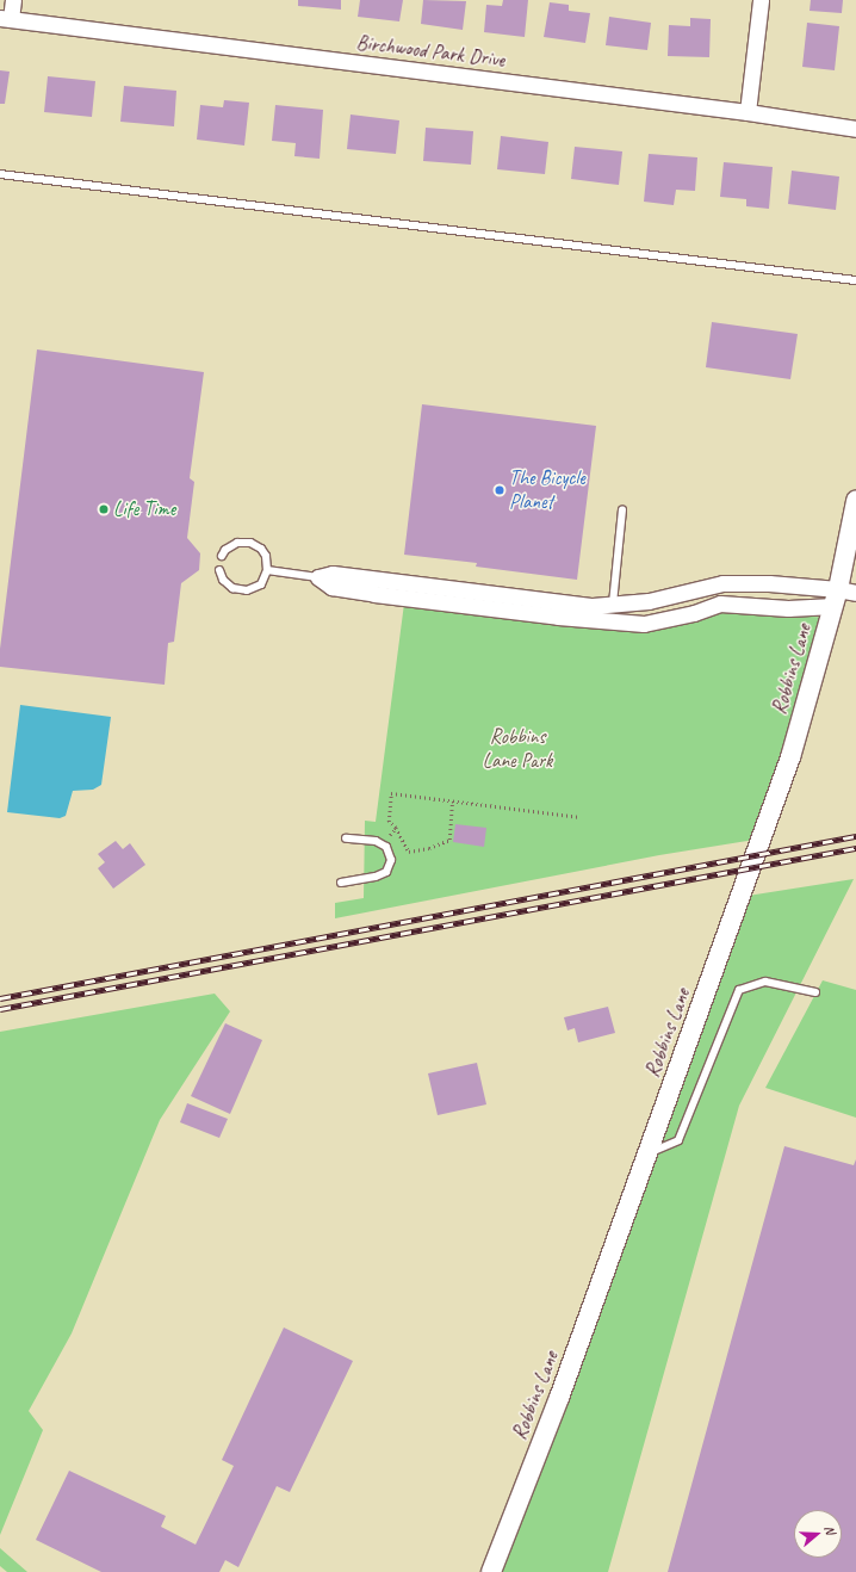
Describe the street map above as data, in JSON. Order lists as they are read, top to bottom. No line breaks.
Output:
{"streets":{"street":["Birchwood Park Drive","Robbins Lane"]},"parks":["Robbins Lane Park"],"places":["The Bicycle Planet","Life Time"],"north":"right"}
